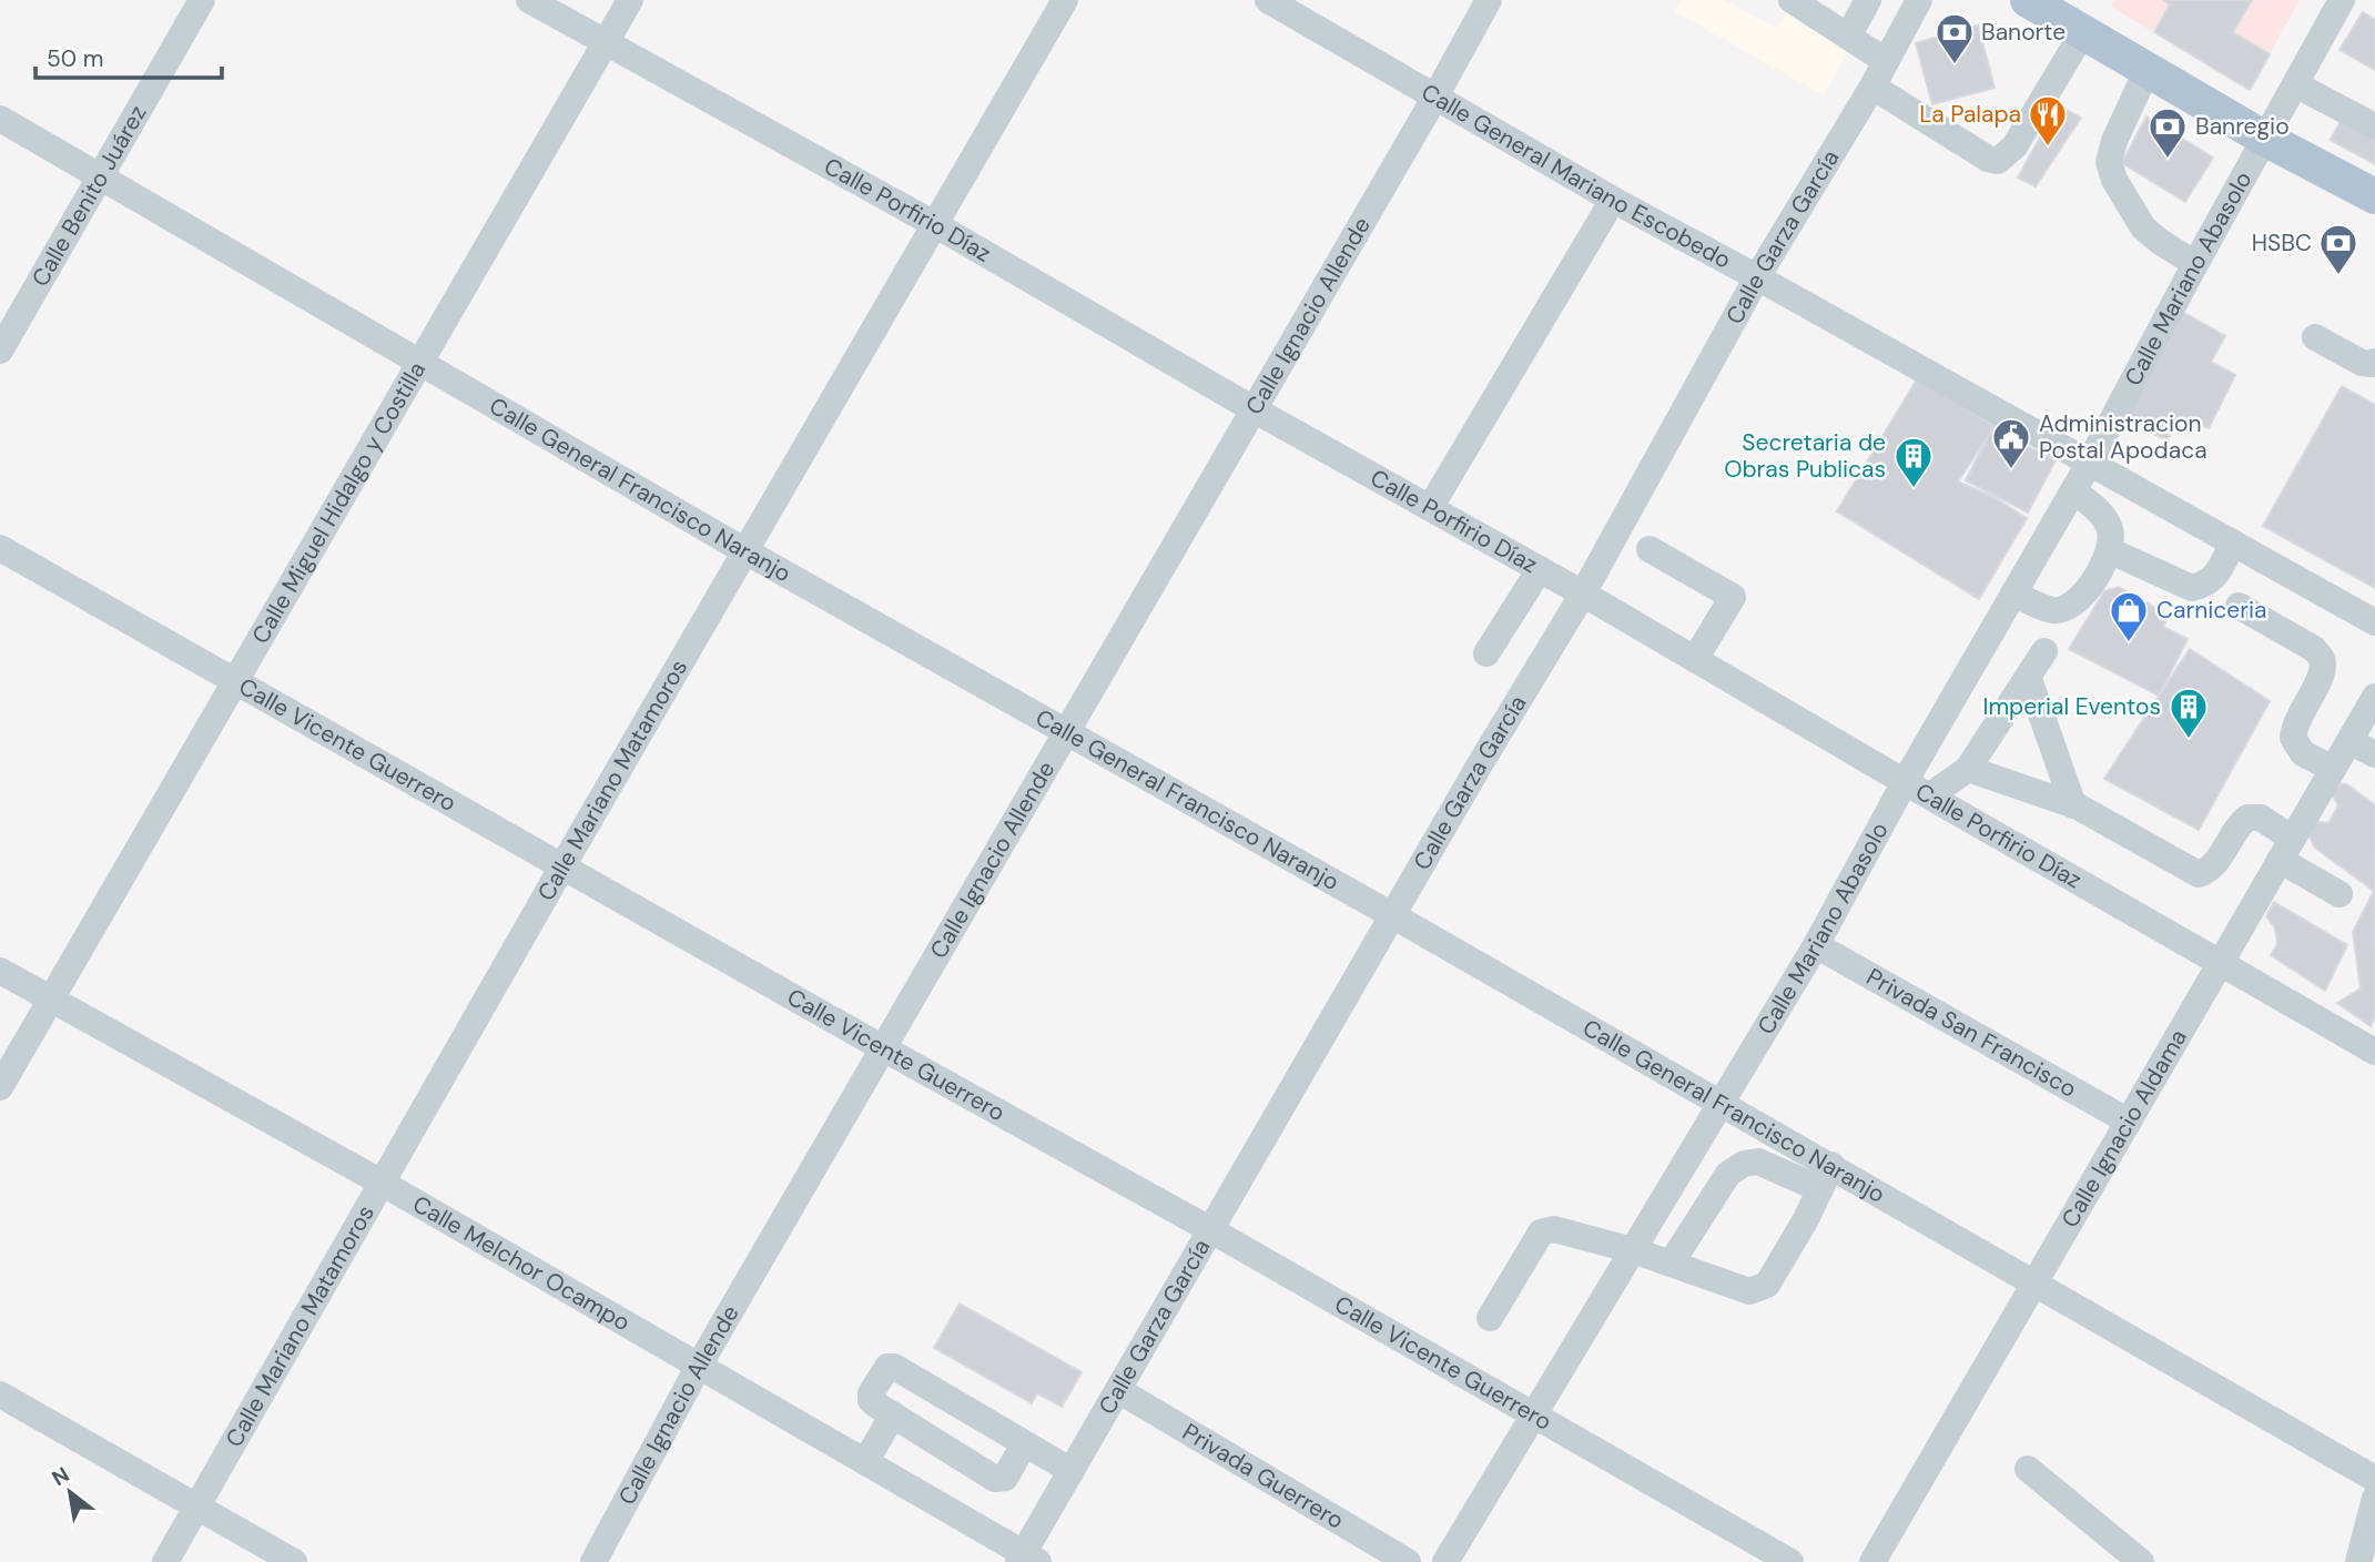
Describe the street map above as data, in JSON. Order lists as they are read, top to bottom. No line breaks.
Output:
{"streets":{"street":["Calle General Mariano Escobedo","Calle Benito Juárez","Calle Porfirio Díaz","Calle Garza García","Calle Mariano Abasolo","Calle Ignacio Allende","Calle General Francisco Naranjo","Calle Miguel Hidalgo y Costilla","Calle Vicente Guerrero","Calle Mariano Matamoros","Privada San Francisco","Calle Ignacio Aldama","Calle Melchor Ocampo","Privada Guerrero"]},"crossings":[["Calle General Mariano Escobedo","Calle Garza García"],["Calle General Mariano Escobedo","Calle Mariano Abasolo"],["Calle General Mariano Escobedo","Calle Ignacio Allende"],["Calle Benito Juárez","Calle General Francisco Naranjo"],["Calle Porfirio Díaz","Calle Garza García"],["Calle Porfirio Díaz","Calle Mariano Abasolo"],["Calle Porfirio Díaz","Calle Ignacio Allende"],["Calle Porfirio Díaz","Calle Miguel Hidalgo y Costilla"],["Calle Porfirio Díaz","Calle Mariano Matamoros"],["Calle Porfirio Díaz","Calle Ignacio Aldama"],["Calle Garza García","Calle General Francisco Naranjo"],["Calle Garza García","Calle Vicente Guerrero"],["Calle Garza García","Calle Melchor Ocampo"],["Calle Garza García","Privada Guerrero"],["Calle Mariano Abasolo","Calle General Francisco Naranjo"],["Calle Mariano Abasolo","Calle Vicente Guerrero"],["Calle Mariano Abasolo","Privada San Francisco"],["Calle Ignacio Allende","Calle General Francisco Naranjo"],["Calle Ignacio Allende","Calle Vicente Guerrero"],["Calle Ignacio Allende","Calle Melchor Ocampo"],["Calle General Francisco Naranjo","Calle Miguel Hidalgo y Costilla"],["Calle General Francisco Naranjo","Calle Mariano Matamoros"],["Calle General Francisco Naranjo","Calle Ignacio Aldama"],["Calle Miguel Hidalgo y Costilla","Calle Vicente Guerrero"],["Calle Miguel Hidalgo y Costilla","Calle Melchor Ocampo"],["Calle Vicente Guerrero","Calle Mariano Matamoros"],["Calle Mariano Matamoros","Calle Melchor Ocampo"],["Privada San Francisco","Calle Ignacio Aldama"]],"places":{"bank":["Banorte","Banregio","HSBC"],"restaurant":["La Palapa"],"public building":["Administracion Postal Apodaca"],"building":["Secretaria de Obras Publicas","Imperial Eventos"],"shop":["Carniceria"]},"scale_bar":"50 m","north":"top left"}
